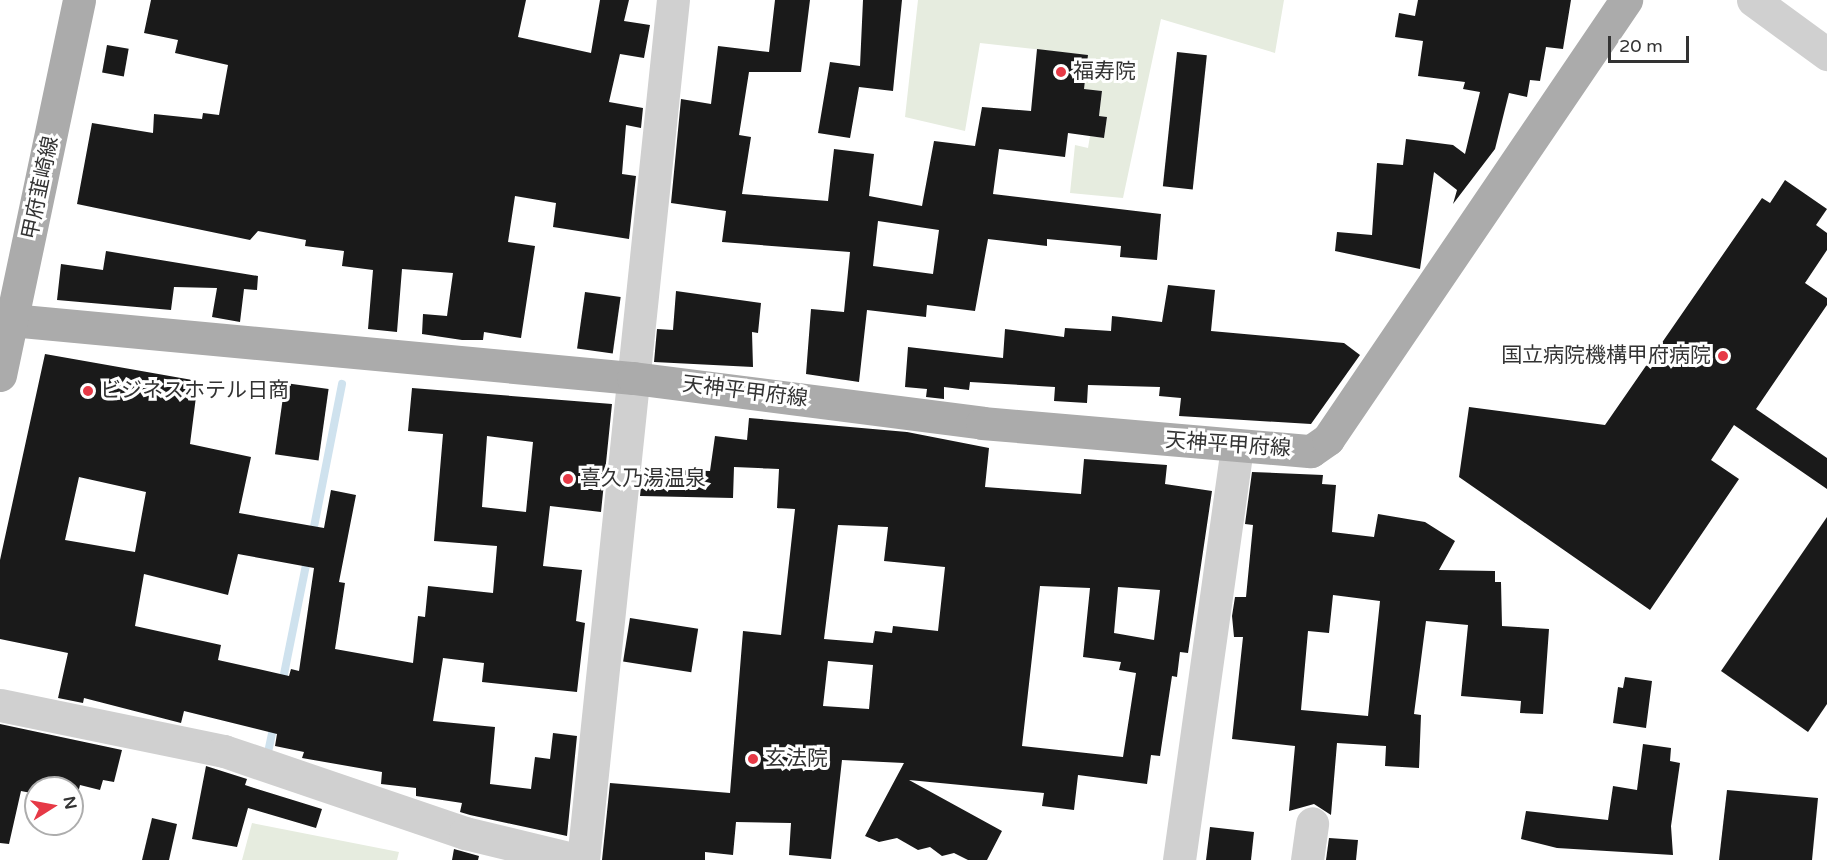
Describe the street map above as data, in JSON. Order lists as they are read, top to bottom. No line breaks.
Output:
{"streets":{"main road":["甲府韮崎線","天神平甲府線"]},"crossings":[["甲府韮崎線","天神平甲府線"]],"places":["福寿院","国立病院機構甲府病院","ビジネスホテル日商","喜久乃湯温泉","玄法院"],"scale_bar":"20 m","north":"right"}
